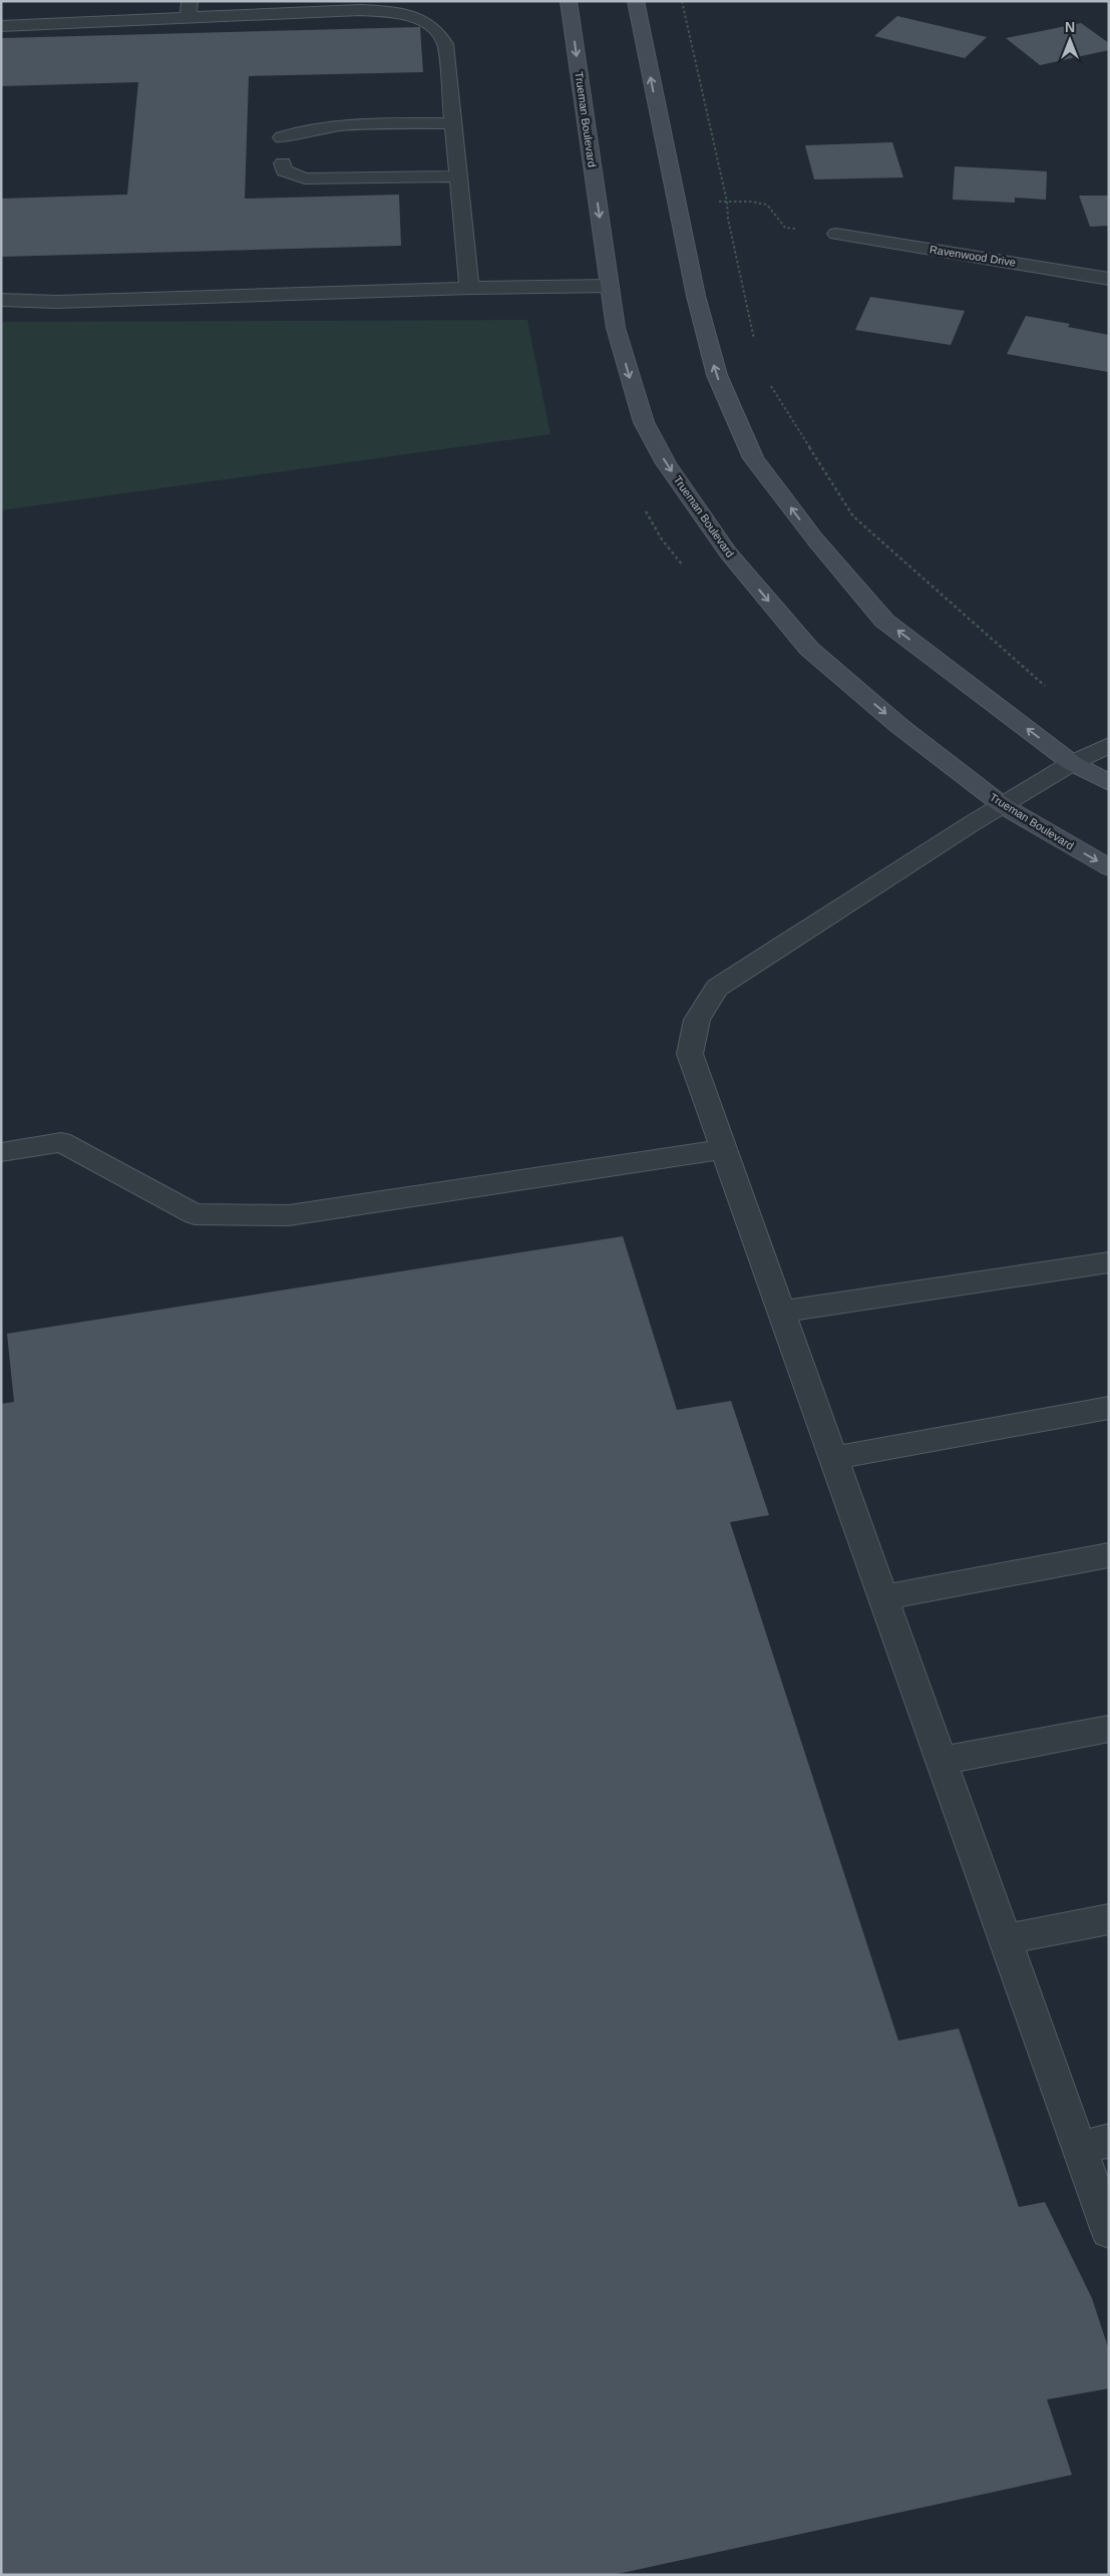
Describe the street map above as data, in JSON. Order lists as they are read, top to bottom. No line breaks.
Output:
{"streets":{"main road":["Trueman Boulevard"],"street":["Ravenwood Drive"]},"north":"top"}
